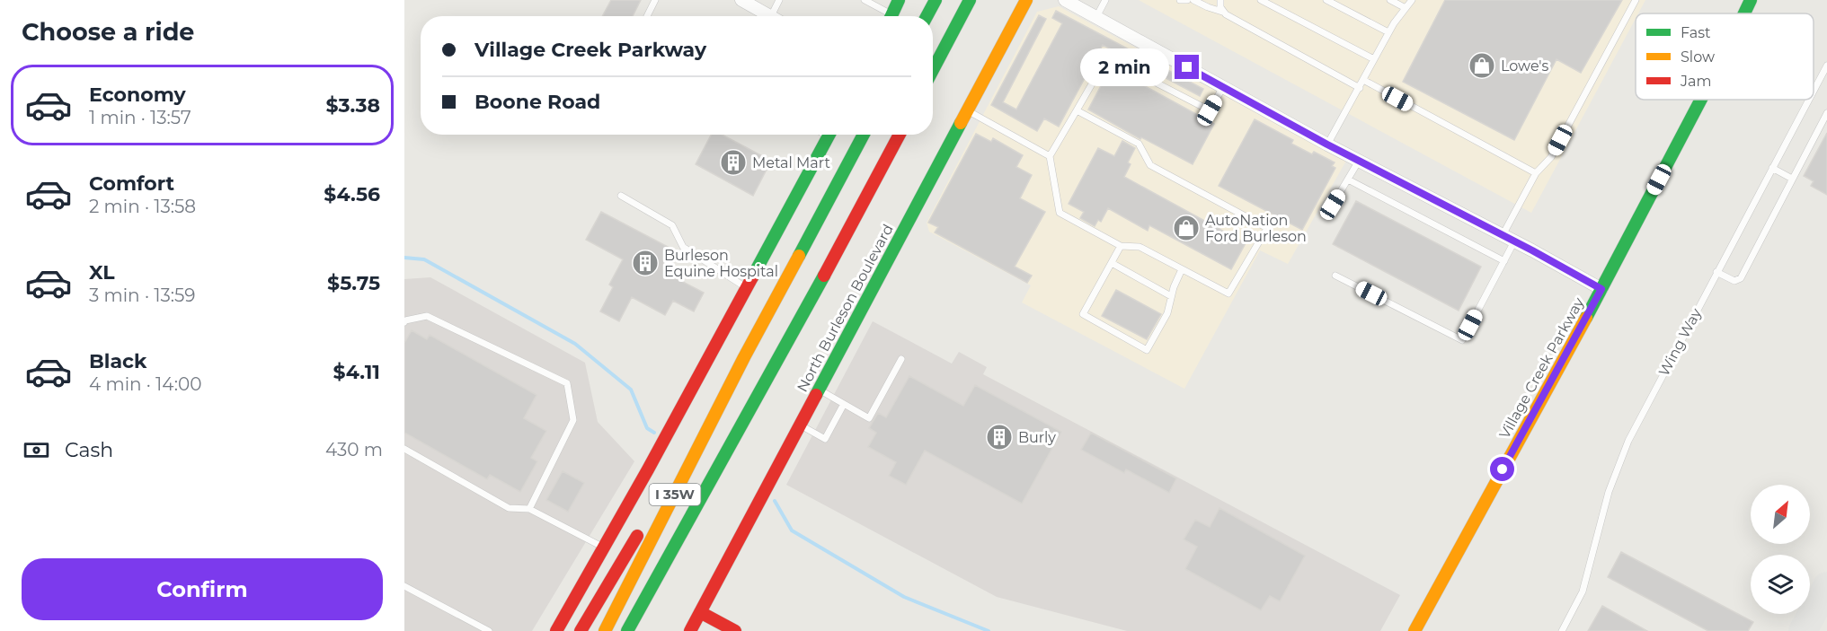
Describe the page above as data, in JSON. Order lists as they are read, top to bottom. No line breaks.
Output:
{"streets":{"main road":["North Burleson Boulevard","Village Creek Parkway","I 35W"],"lane":["Wing Way"]},"places":{"shop":["Lowe's","AutoNation Ford Burleson"],"building":["Metal Mart","Burleson Equine Hospital","Burly"]},"legend":["Fast","Slow","Jam"],"north":"top right","page":{"heading":"Choose a ride","banner":["Village Creek Parkway","Boone Road"],"bubble":"2 min","list":[{"name":"Economy","note":"1 min · 13:57","value":"$3.38"},{"name":"Comfort","note":"2 min · 13:58","value":"$4.56"},{"name":"XL","note":"3 min · 13:59","value":"$5.75"},{"name":"Black","note":"4 min · 14:00","value":"$4.11"}],"pay":["Cash","430 m"],"buttons":"Confirm"}}
